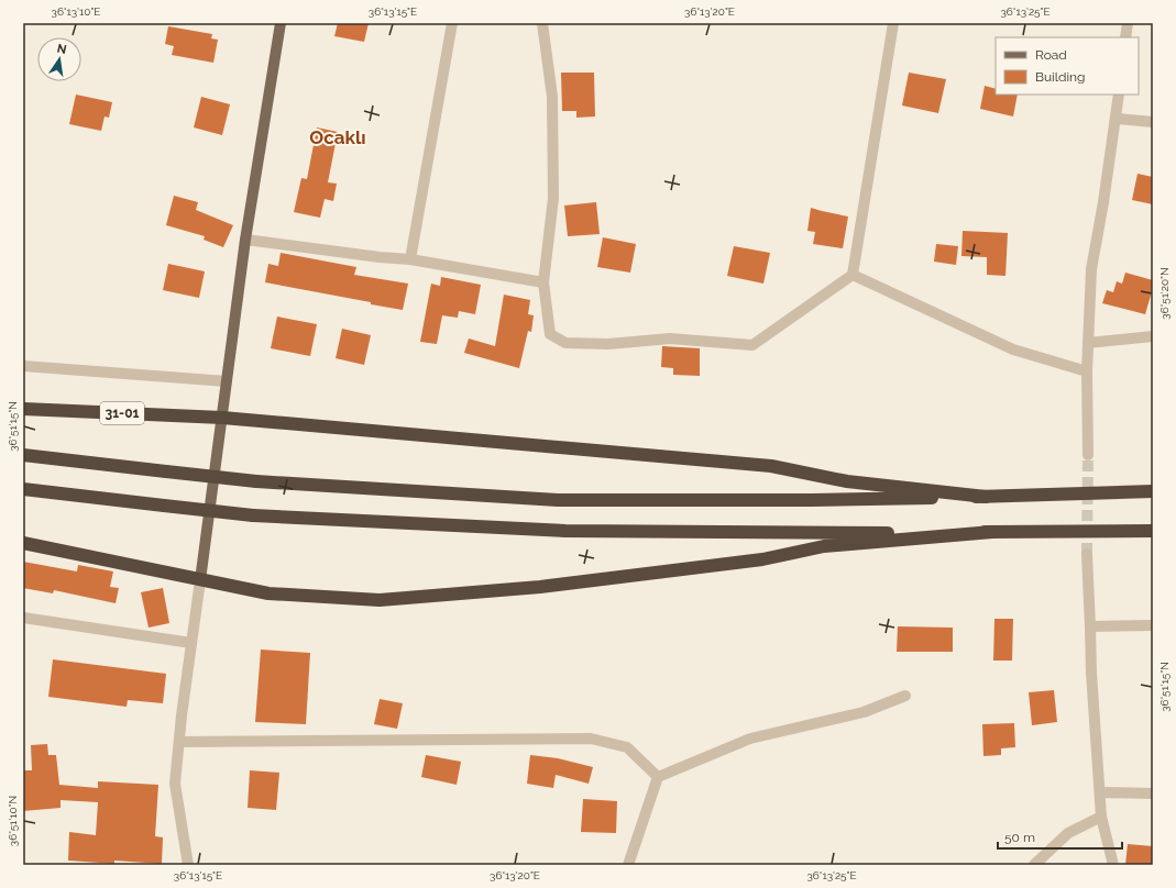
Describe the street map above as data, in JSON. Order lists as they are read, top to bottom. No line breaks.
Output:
{"streets":{"highway":["31-01"]},"districts":["Ocaklı"],"legend":["Road","Building"],"scale_bar":"50 m","north":"top","coordinates":["36°13'10\"E","36°13'15\"E","36°13'20\"E","36°13'25\"E","36°51'20\"N","36°51'15\"N","36°51'10\"N"]}
